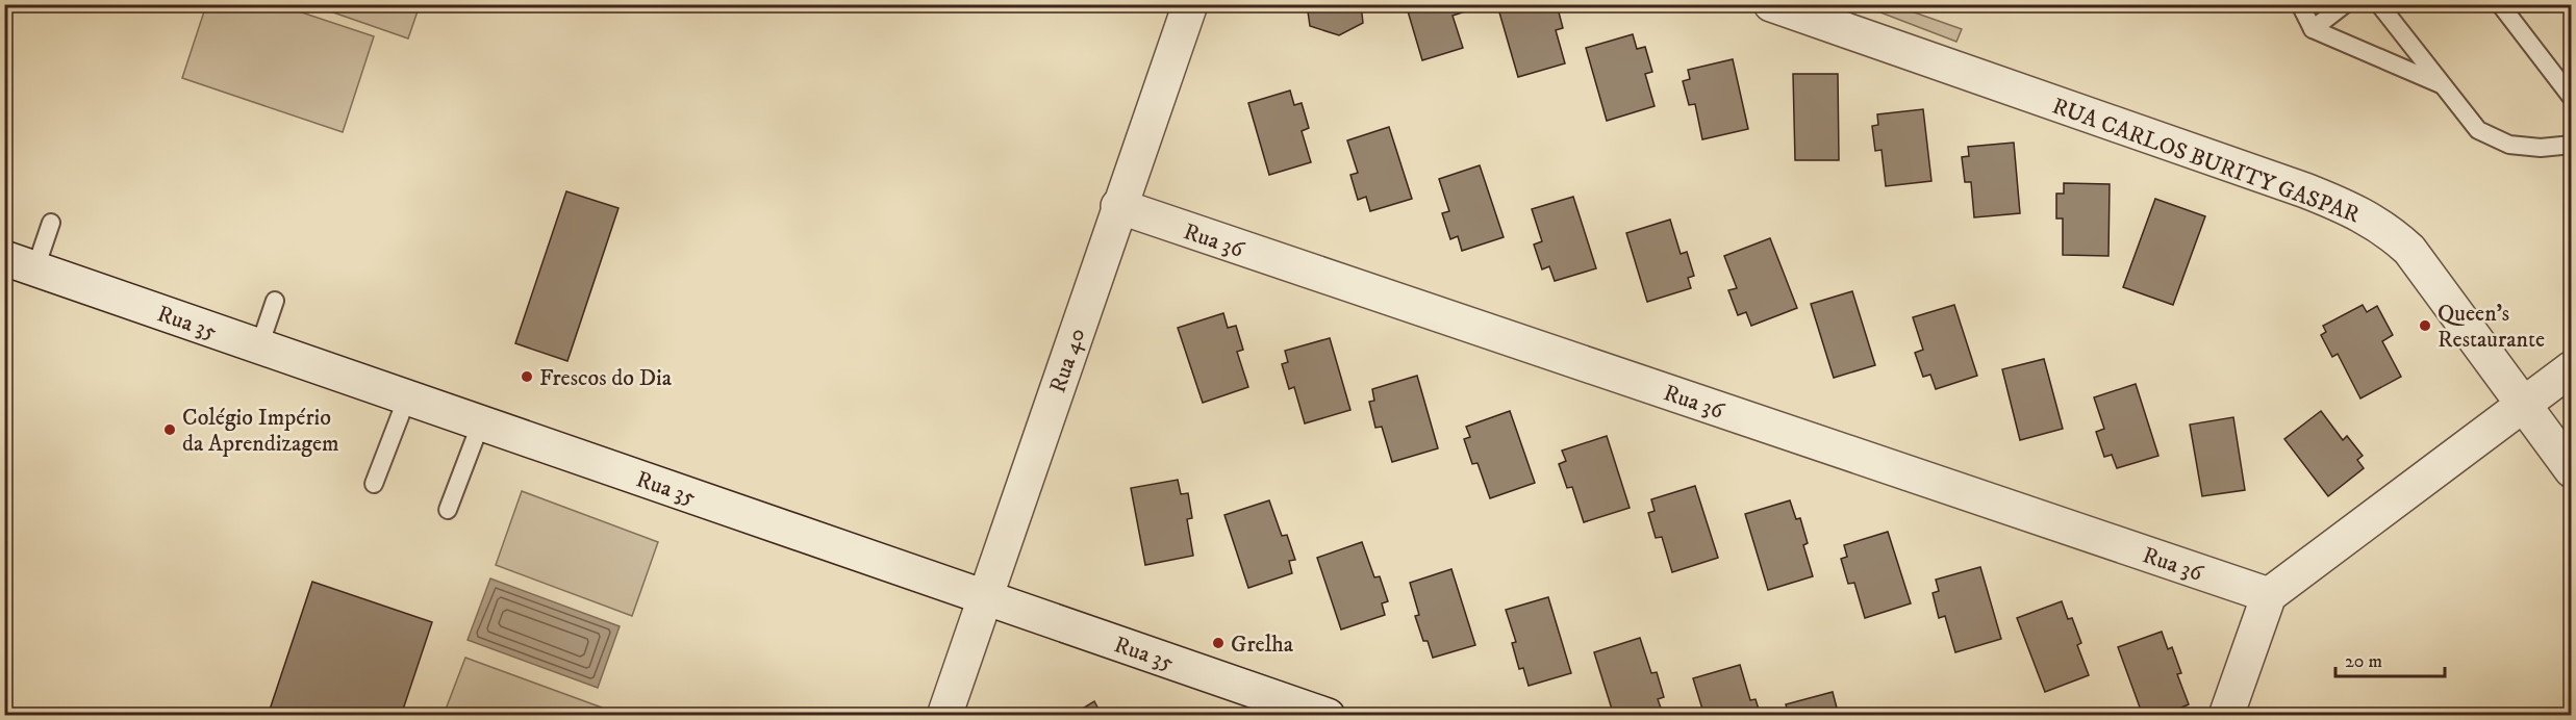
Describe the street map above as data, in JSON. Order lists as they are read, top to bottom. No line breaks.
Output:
{"streets":{"street":["RUA CARLOS BURITY GASPAR","Rua 36","Rua 35","Rua 40"]},"crossings":[["Rua 36","Rua 40"],["Rua 35","Rua 40"]],"places":["Queen's Restaurante","Frescos do Dia","Colégio Império da Aprendizagem","Grelha"],"scale_bar":"20 m"}
